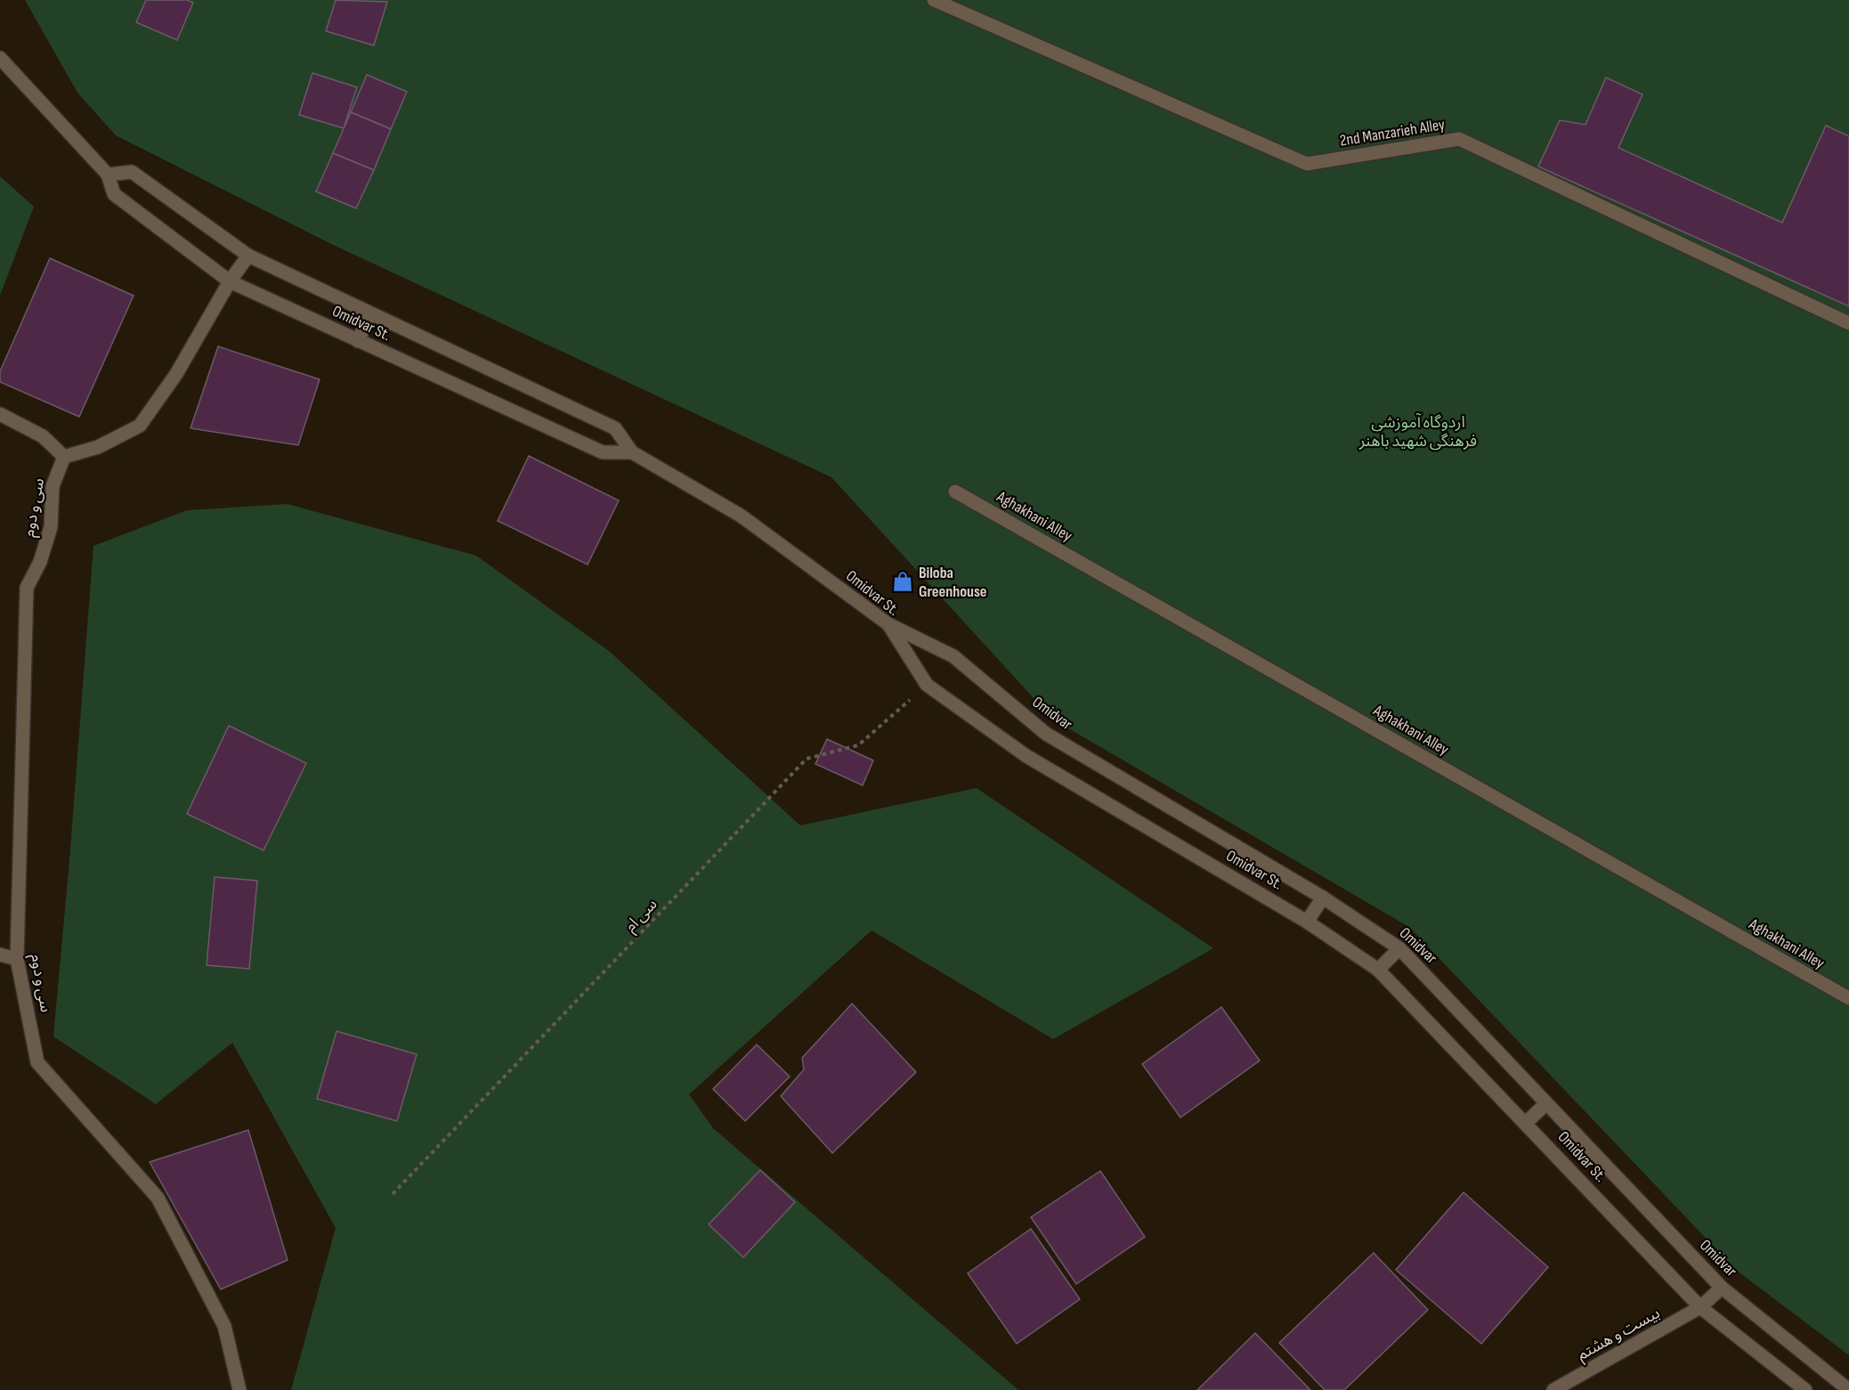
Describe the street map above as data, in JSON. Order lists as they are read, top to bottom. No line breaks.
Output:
{"streets":{"street":["2nd Manzarieh Alley","Omidvar St.","سی و دوم","Aghakhani Alley","Omidvar","بیست و هشتم"],"path":["سی ام"]},"crossings":[["Omidvar St.","Omidvar"],["Omidvar St.","سی ام"],["Omidvar St.","بیست و هشتم"],["Omidvar","بیست و هشتم"]],"parks":["اردوگاه آموزشی فرهنگی شهید باهنر"],"places":{"shop":["Biloba Greenhouse"]}}
